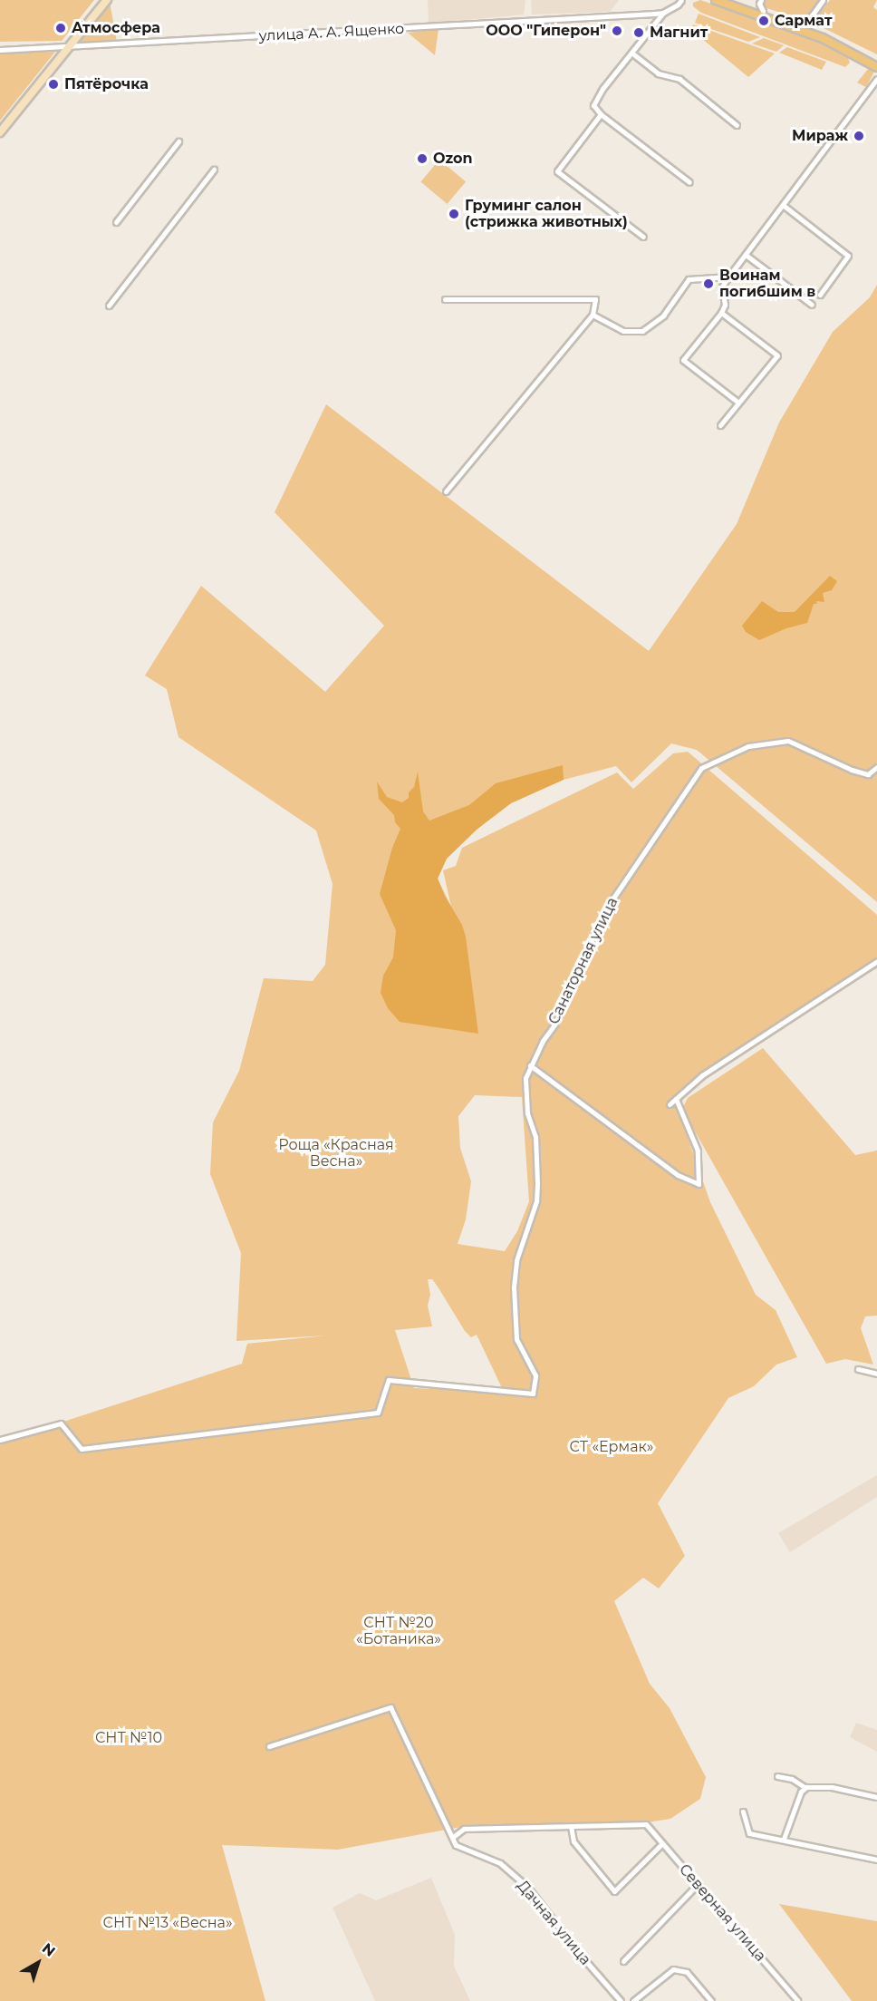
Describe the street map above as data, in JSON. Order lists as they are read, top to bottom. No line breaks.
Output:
{"streets":{"street":["улица А. А. Ященко","Санаторная улица","Северная улица","Дачная улица"]},"parks":["Роща «Красная Весна»","СТ «Ермак»","СНТ №20 «Ботаника»","СНТ №10","СНТ №13 «Весна»"],"places":["Сармат","Атмосфера","ООО \"Гиперон\"","Магнит","Пятёрочка","Мираж","Ozon","Груминг салон (стрижка животных)","Воинам погибшим в"],"north":"top right"}
